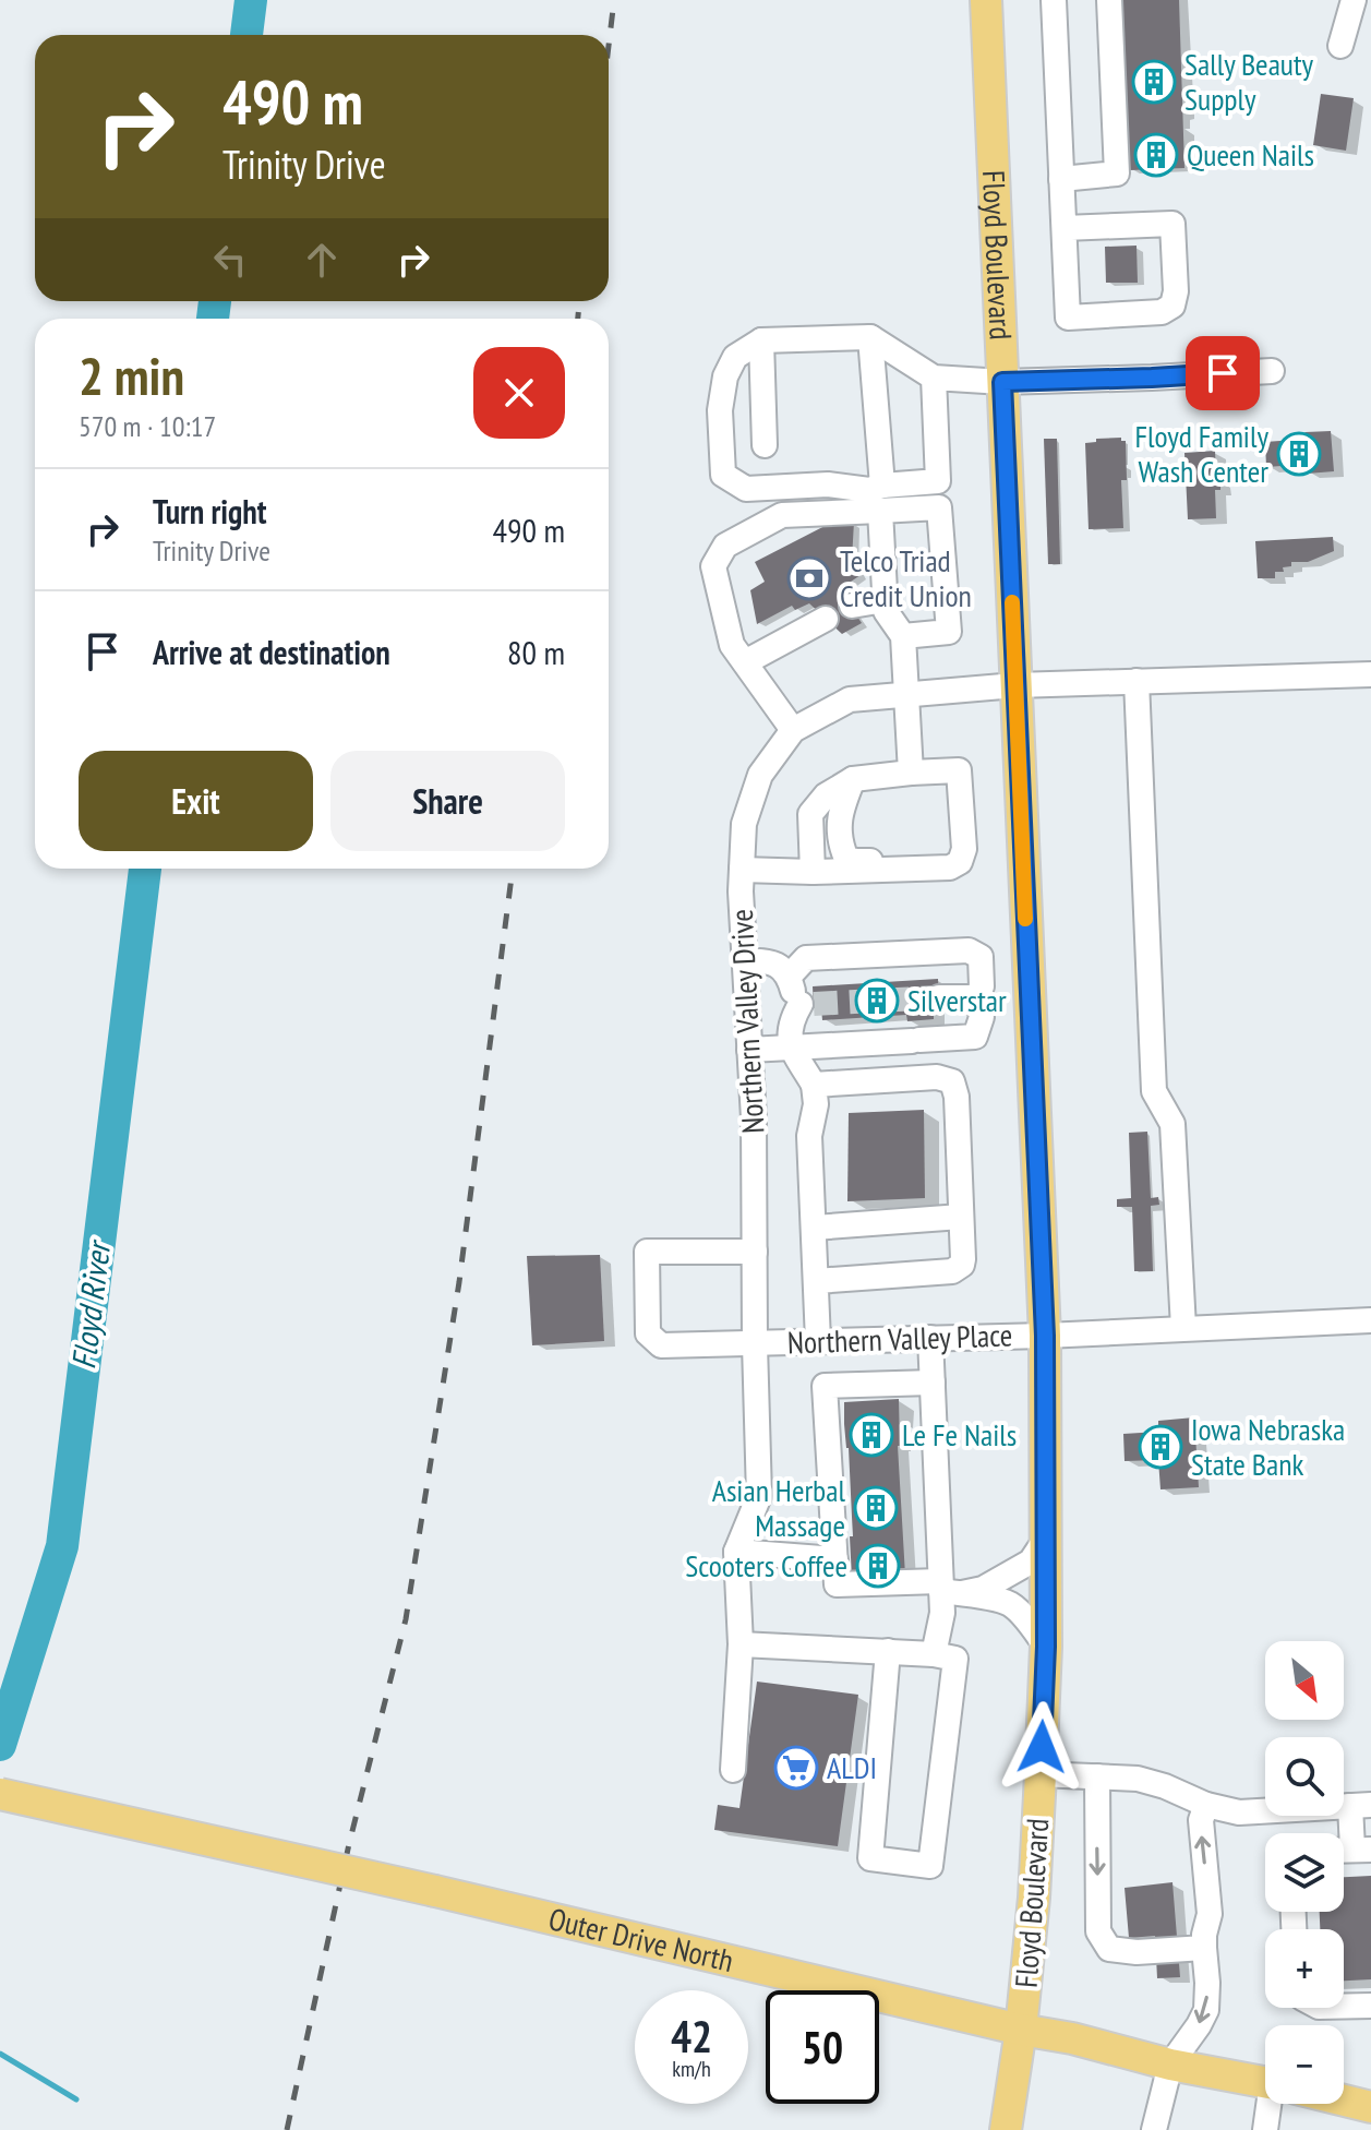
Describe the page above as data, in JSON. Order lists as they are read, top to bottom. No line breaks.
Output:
{"streets":{"main road":["Floyd Boulevard","Outer Drive North"],"street":["Northern Valley Drive","Northern Valley Place"]},"crossings":[["Floyd Boulevard","Northern Valley Drive"],["Floyd Boulevard","Northern Valley Place"],["Floyd Boulevard","Outer Drive North"],["Northern Valley Drive","Northern Valley Place"]],"water":["Floyd River"],"places":{"building":["Sally Beauty Supply","Queen Nails","Floyd Family Wash Center","Silverstar","Le Fe Nails","Iowa Nebraska State Bank","Asian Herbal Massage","Scooters Coffee"],"bank":["Telco Triad Credit Union"],"supermarket":["ALDI"]},"north":"bottom right","page":{"turn":["490 m","Trinity Drive"],"heading":["2 min","570 m · 10:17"],"list":[{"name":"Turn right","note":"Trinity Drive","value":"490 m"},{"name":"Arrive at destination","value":"80 m"}],"buttons":["Exit","Share"],"map_buttons":["+","−"],"speed":"42 km/h","limit":"50"}}
